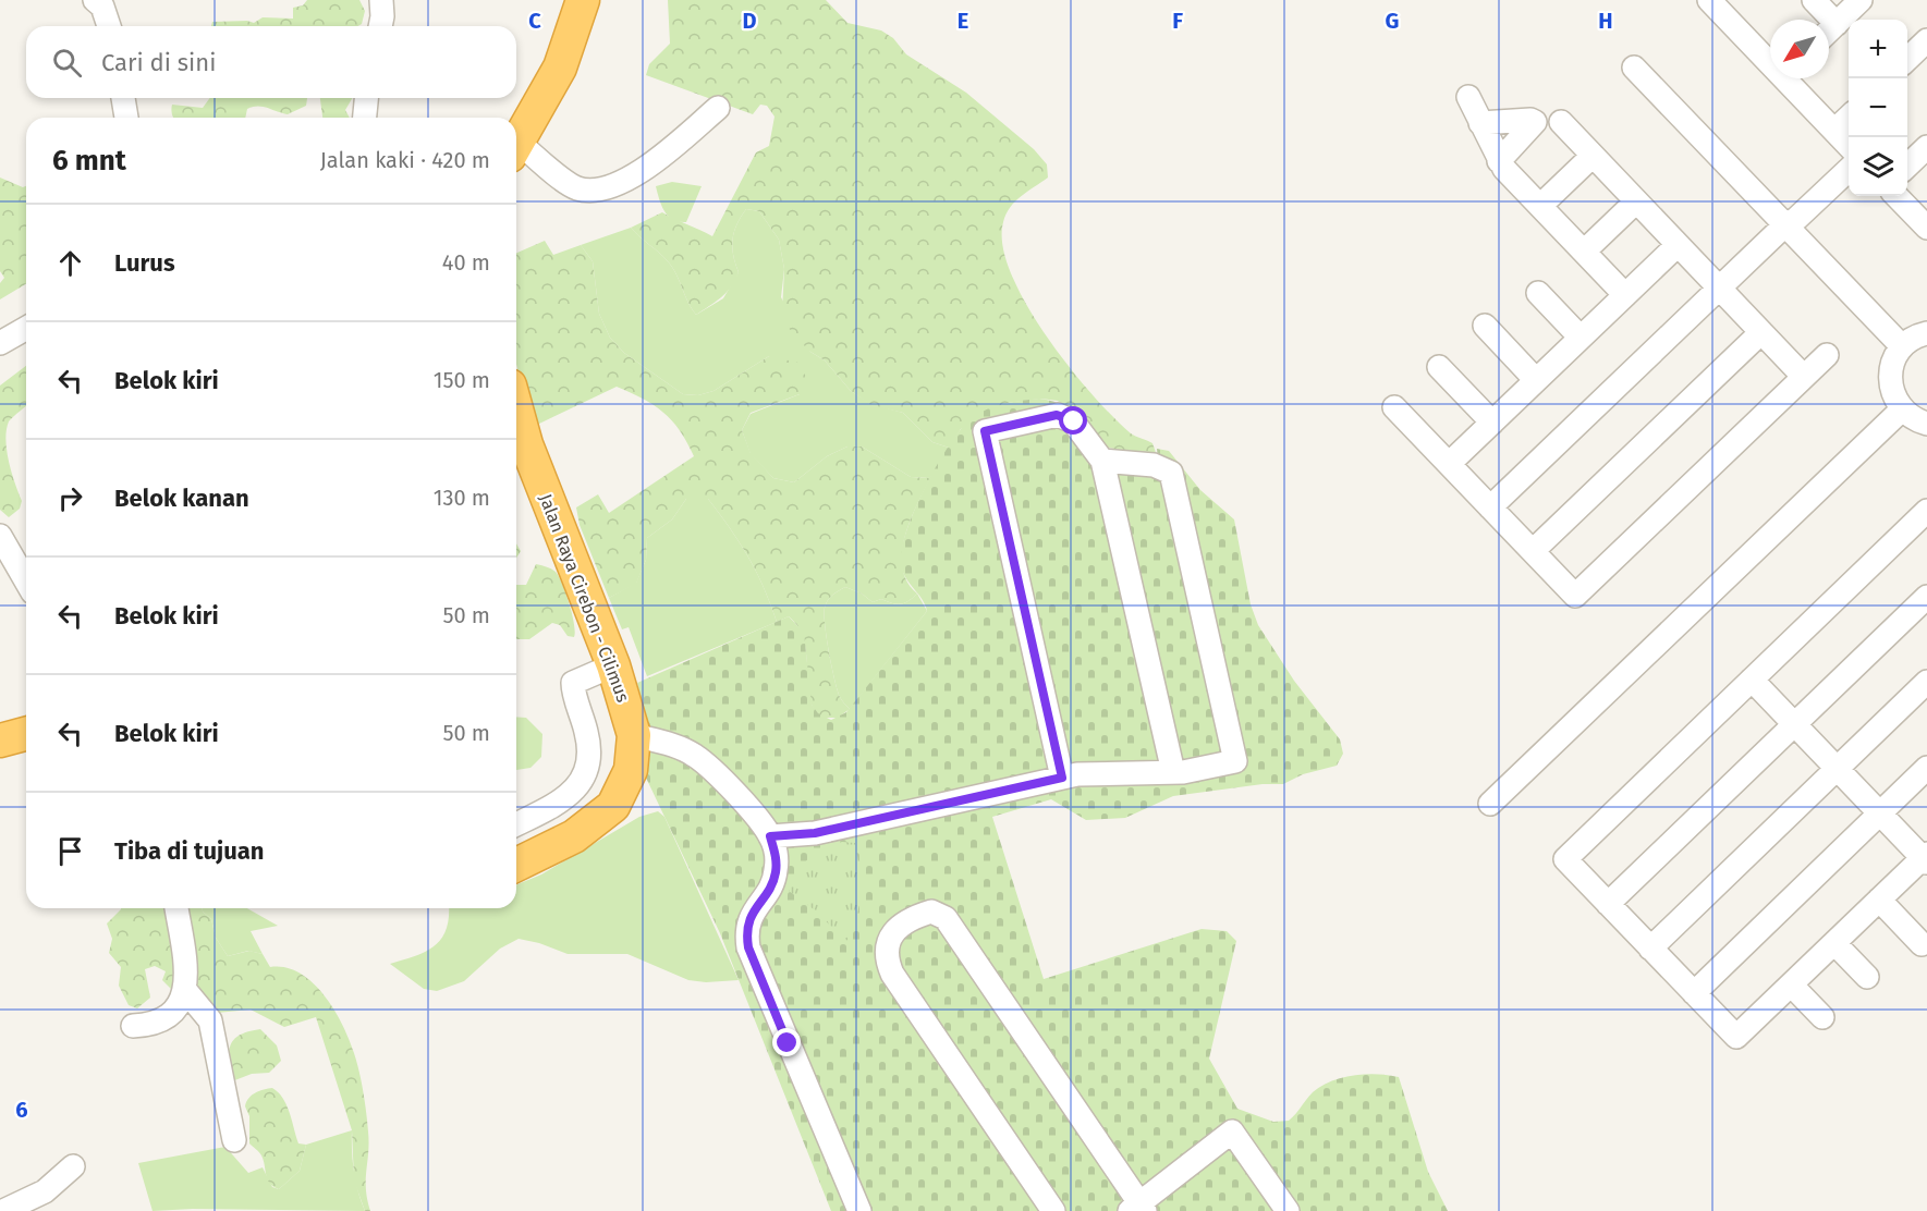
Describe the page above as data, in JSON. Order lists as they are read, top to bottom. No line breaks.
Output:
{"streets":{"highway":["Jalan Raya Cirebon - Cilimus"]},"north":"bottom left","page":{"map_buttons":["+","−"],"search":"Cari di sini","heading":["6 mnt","Jalan kaki · 420 m"],"list":[["Lurus","40 m"],["Belok kiri","150 m"],["Belok kanan","130 m"],["Belok kiri","50 m"],["Belok kiri","50 m"],"Tiba di tujuan"]},"grid":{"columns":["C","D","E","F","G","H"],"rows":["6"]}}
